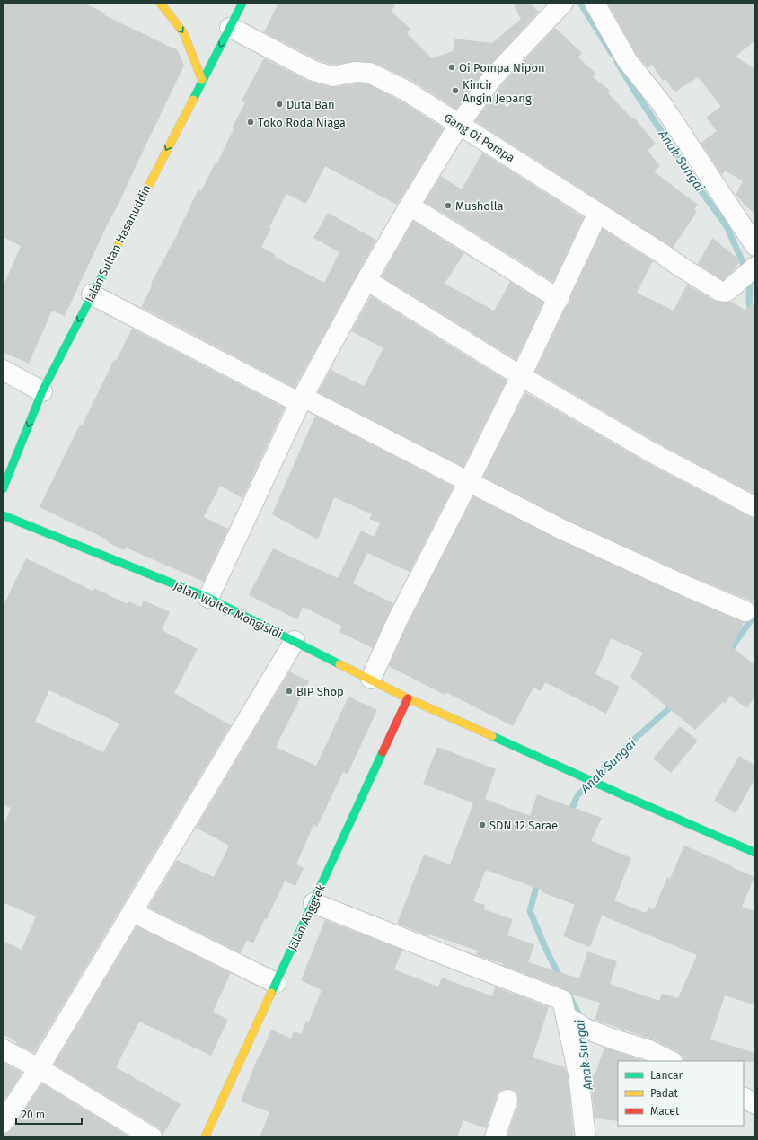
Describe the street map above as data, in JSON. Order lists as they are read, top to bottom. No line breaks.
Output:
{"streets":{"main road":["Jalan Sultan Hasanuddin","Jalan Wolter Mongisidi","Jalan Anggrek"],"street":["Gang Oi Pompa"]},"crossings":[["Gang Oi Pompa","Jalan Sultan Hasanuddin"],["Jalan Wolter Mongisidi","Jalan Anggrek"]],"one_way":["Jalan Sultan Hasanuddin"],"water":["Anak Sungai"],"places":["Oi Pompa Nipon","Kincir Angin Jepang","Duta Ban","Toko Roda Niaga","Musholla","BIP Shop","SDN 12 Sarae"],"legend":["Lancar","Padat","Macet"],"scale_bar":"20 m"}
